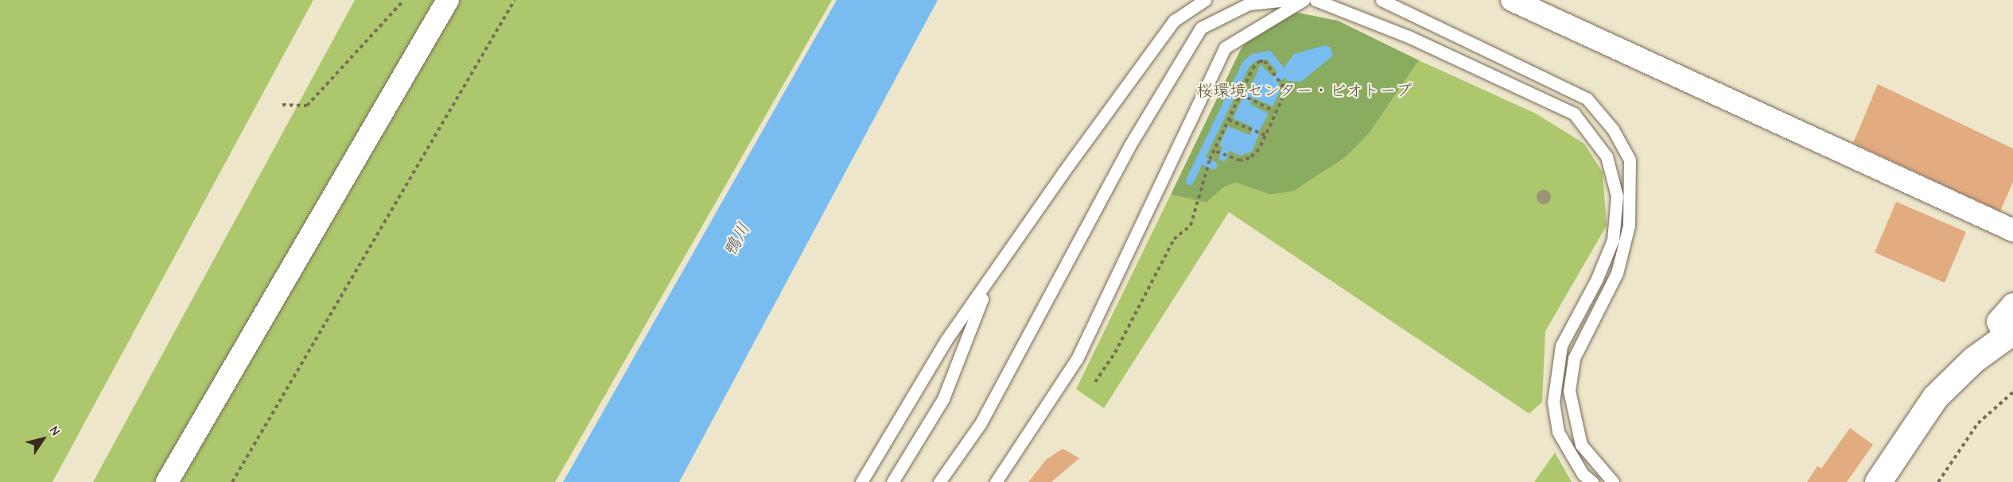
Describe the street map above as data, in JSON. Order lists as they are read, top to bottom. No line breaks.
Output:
{"water":["鴨川"],"parks":["桜環境センター・ビオトープ"],"north":"top right"}
